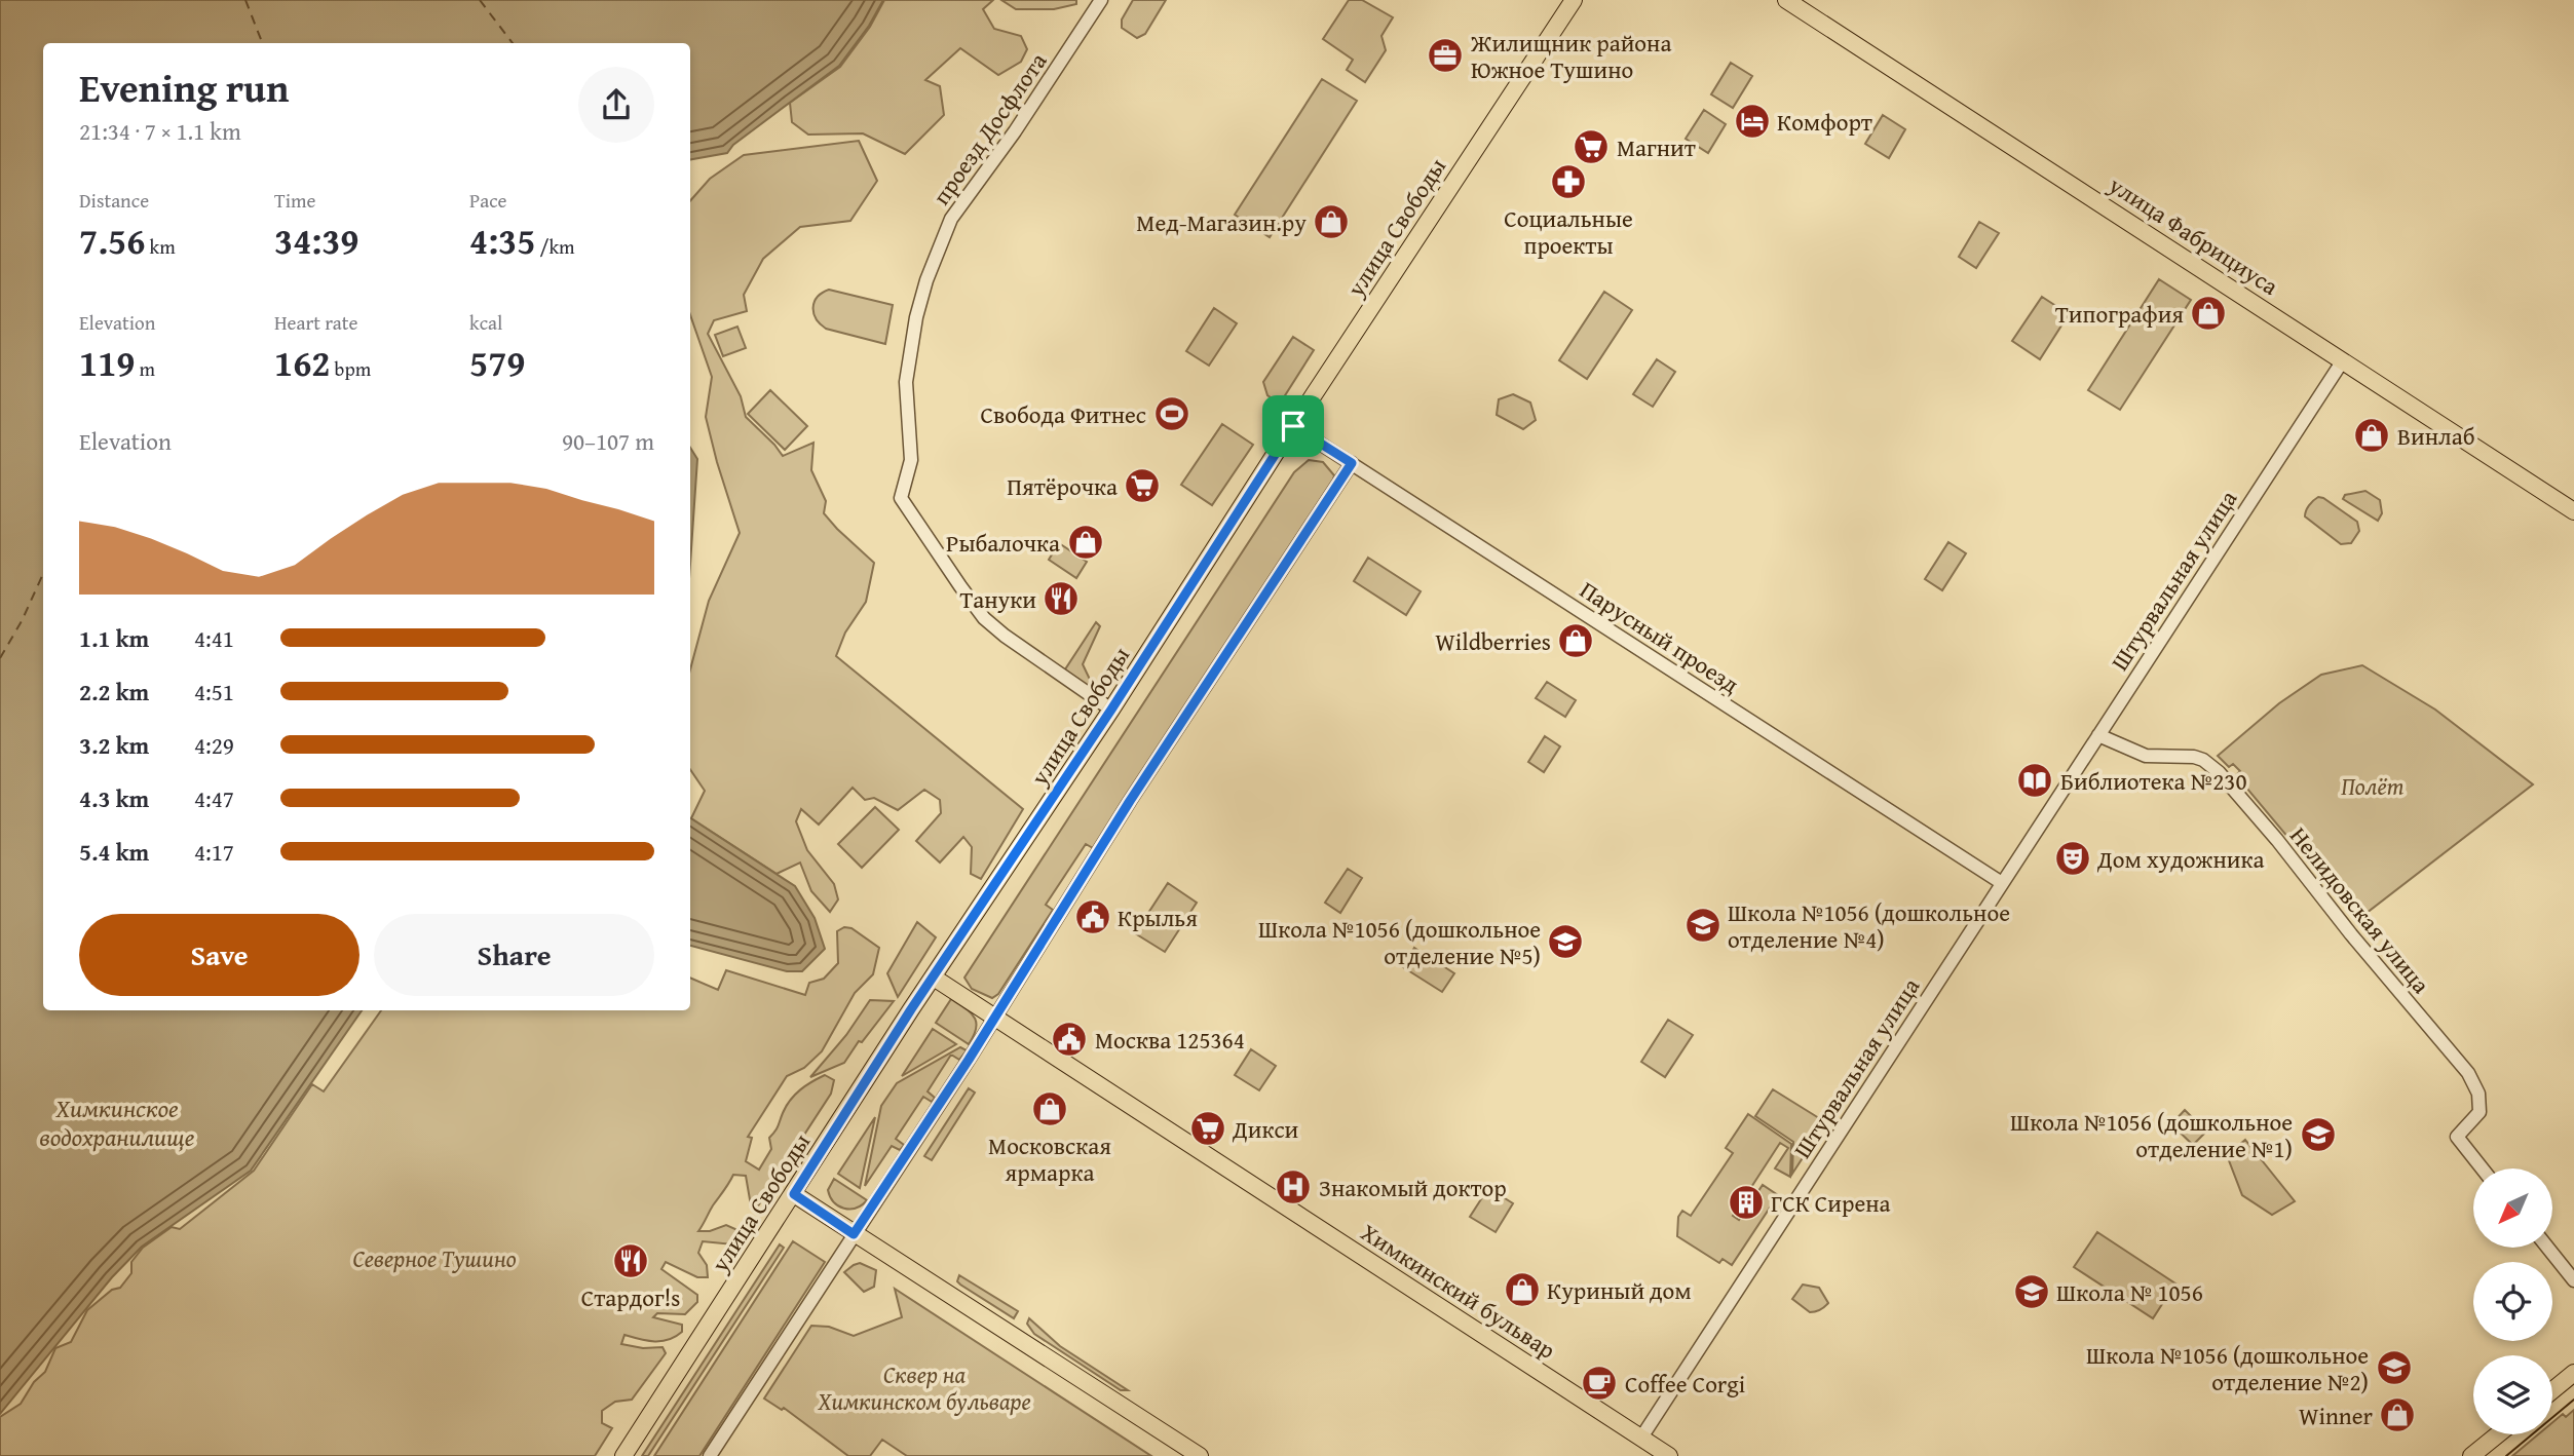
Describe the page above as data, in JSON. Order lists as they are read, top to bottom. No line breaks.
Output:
{"streets":{"main road":["улица Свободы","улица Фабрициуса","Химкинский бульвар"],"street":["проезд Досфлота","Штурвальная улица","Парусный проезд","Нелидовская улица"]},"crossings":[["проезд Досфлота","улица Свободы"],["улица Свободы","Парусный проезд"],["улица Свободы","Химкинский бульвар"],["улица Фабрициуса","Штурвальная улица"],["Штурвальная улица","Парусный проезд"],["Штурвальная улица","Нелидовская улица"],["Штурвальная улица","Химкинский бульвар"]],"water":["Химкинское водохранилище"],"parks":["Полёт","Северное Тушино","Сквер на Химкинском бульваре"],"places":{"office":["Жилищник района Южное Тушино"],"hotel":["Комфорт"],"supermarket":["Магнит","Пятёрочка","Дикси"],"pharmacy":["Социальные проекты"],"shop":["Мед-Магазин.ру","Типография","Винлаб","Рыбалочка","Wildberries","Московская ярмарка","Куриный дом","Winner"],"sports":["Свобода Фитнес"],"restaurant":["Тануки","Стардог!s"],"library":["Библиотека №230"],"theatre":["Дом художника"],"public building":["Крылья","Москва 125364"],"school or university":["Школа №1056 (дошкольное отделение №4)","Школа №1056 (дошкольное отделение №5)","Школа №1056 (дошкольное отделение №1)","Школа № 1056","Школа №1056 (дошкольное отделение №2)"],"hospital":["Знакомый доктор"],"building":["ГСК Сирена"],"cafe":["Coffee Corgi"]},"north":"bottom left","page":{"heading":["Evening run","21:34 · 7 × 1.1 km"],"stats":[["Distance","7.56 km"],["Time","34:39"],["Pace","4:35 /km"],["Elevation","119 m"],["Heart rate","162 bpm"],["kcal","579"]],"chart":["Elevation","90–107 m"],"list":[{"name":"1.1 km","note":"4:41"},{"name":"2.2 km","note":"4:51"},{"name":"3.2 km","note":"4:29"},{"name":"4.3 km","note":"4:47"},{"name":"5.4 km","note":"4:17"}],"buttons":["Save","Share"]}}
